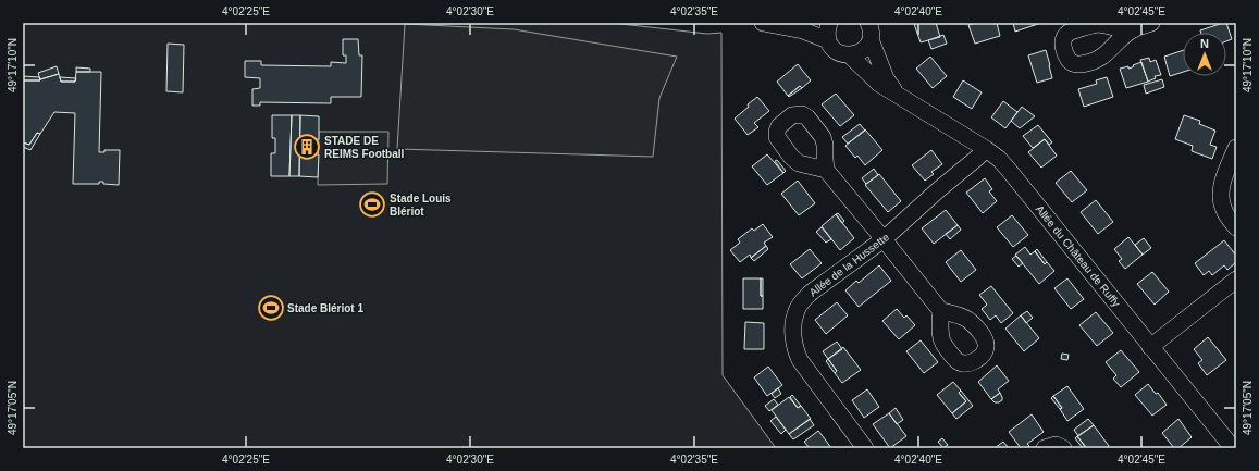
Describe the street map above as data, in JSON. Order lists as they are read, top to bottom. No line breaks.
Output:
{"streets":{"street":["Allée du Château de Ruffy","Allée de la Hussette"]},"crossings":[["Allée du Château de Ruffy","Allée de la Hussette"]],"places":{"building":["STADE DE REIMS Football"],"sports":["Stade Louis Blériot","Stade Blériot 1"]},"north":"top","coordinates":["4°02'25\"E","4°02'30\"E","4°02'35\"E","4°02'40\"E","4°02'45\"E","49°17'10\"N","49°17'05\"N"]}
